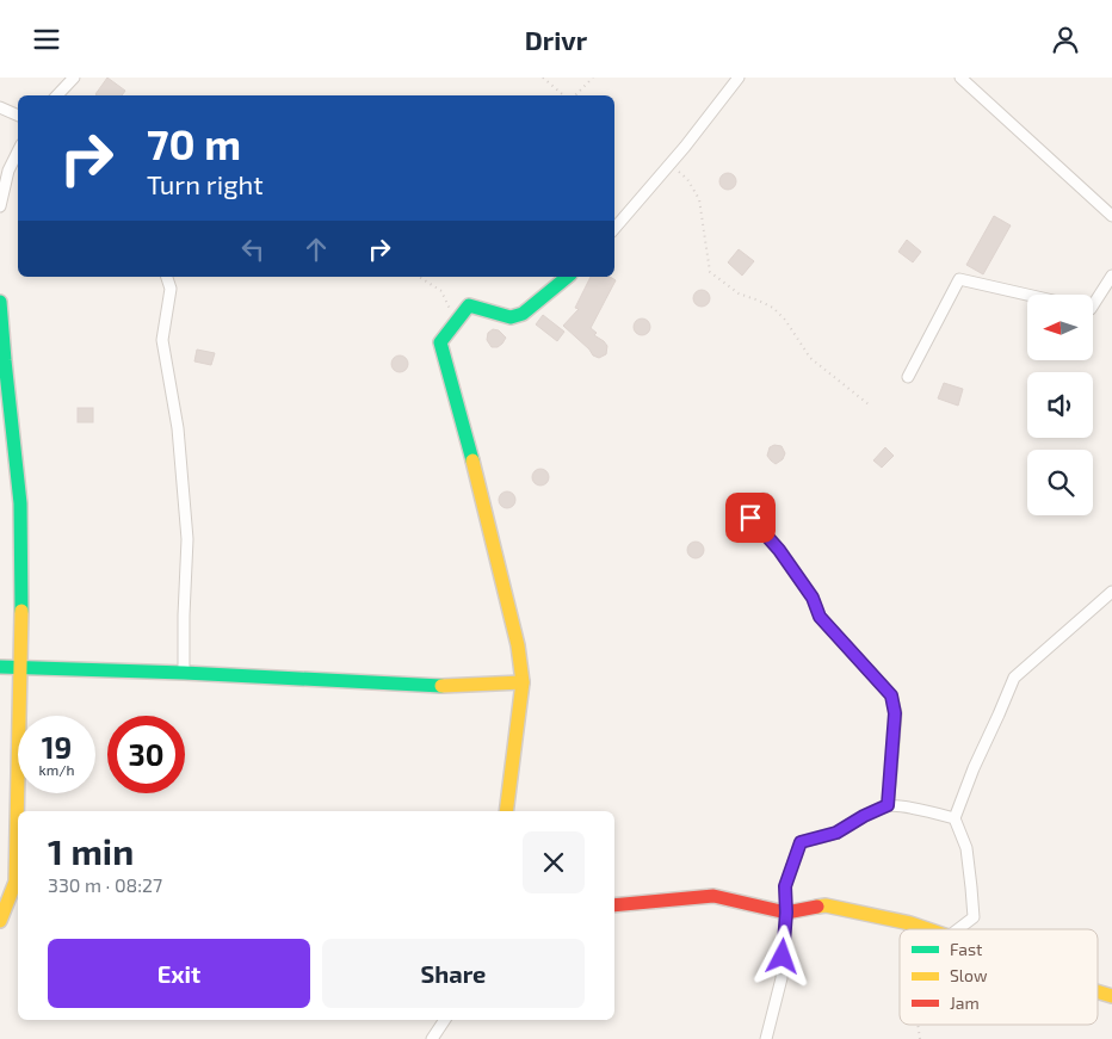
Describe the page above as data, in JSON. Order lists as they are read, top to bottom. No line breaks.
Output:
{"legend":["Fast","Slow","Jam"],"north":"left","page":{"header":"Drivr","turn":["70 m","Turn right"],"speed":"19 km/h","limit":"30","heading":["1 min","330 m · 08:27"],"buttons":["Exit","Share"]}}
